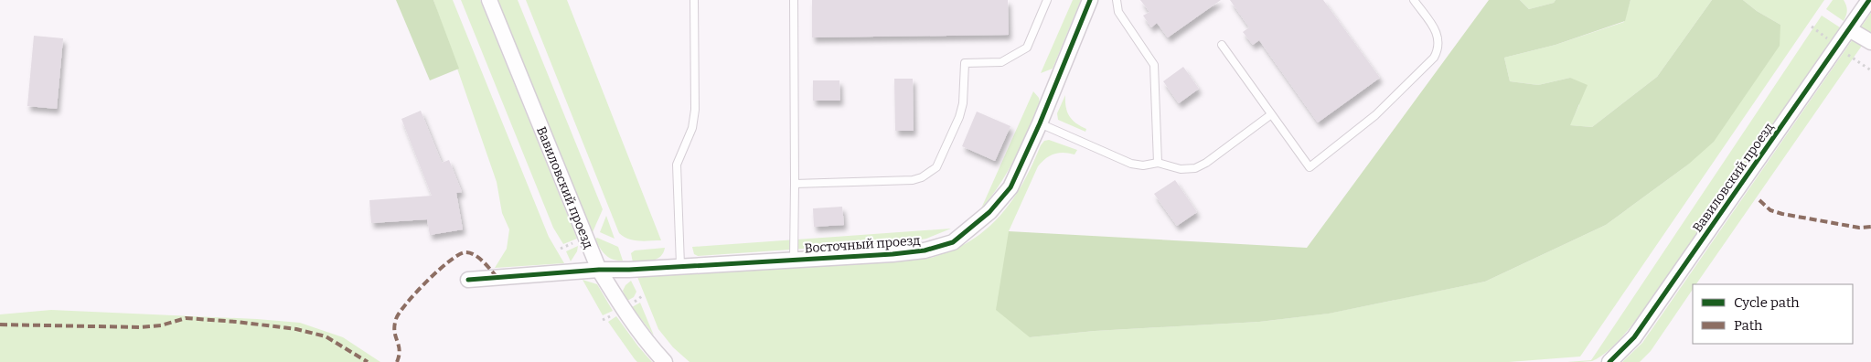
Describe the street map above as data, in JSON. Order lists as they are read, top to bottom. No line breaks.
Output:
{"streets":{"street":["Вавиловский проезд","Восточный проезд"]},"crossings":[["Вавиловский проезд","Восточный проезд"]],"legend":["Cycle path","Path"]}
